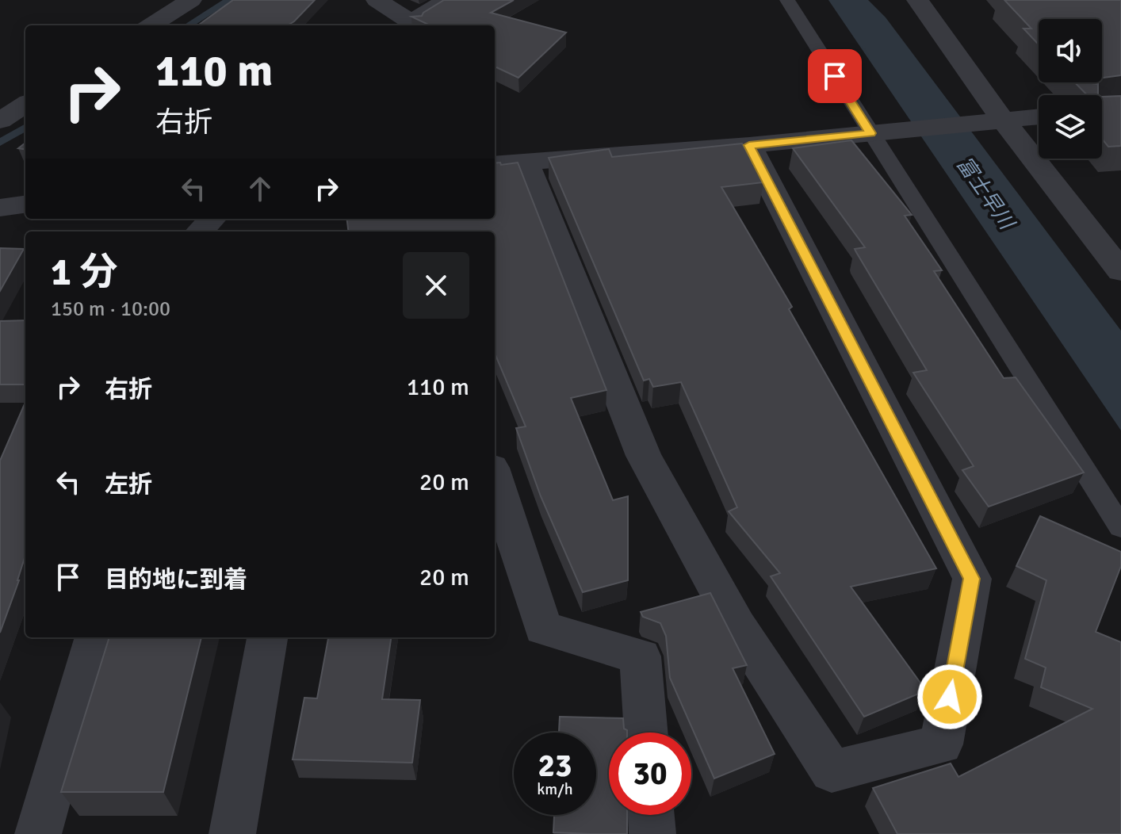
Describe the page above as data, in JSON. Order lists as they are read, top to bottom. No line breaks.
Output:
{"water":["富士早川"],"page":{"turn":["110 m","右折"],"heading":["1 分","150 m · 10:00"],"list":[{"name":"右折","value":"110 m"},{"name":"左折","value":"20 m"},{"name":"目的地に到着","value":"20 m"}],"speed":"23 km/h","limit":"30"}}
